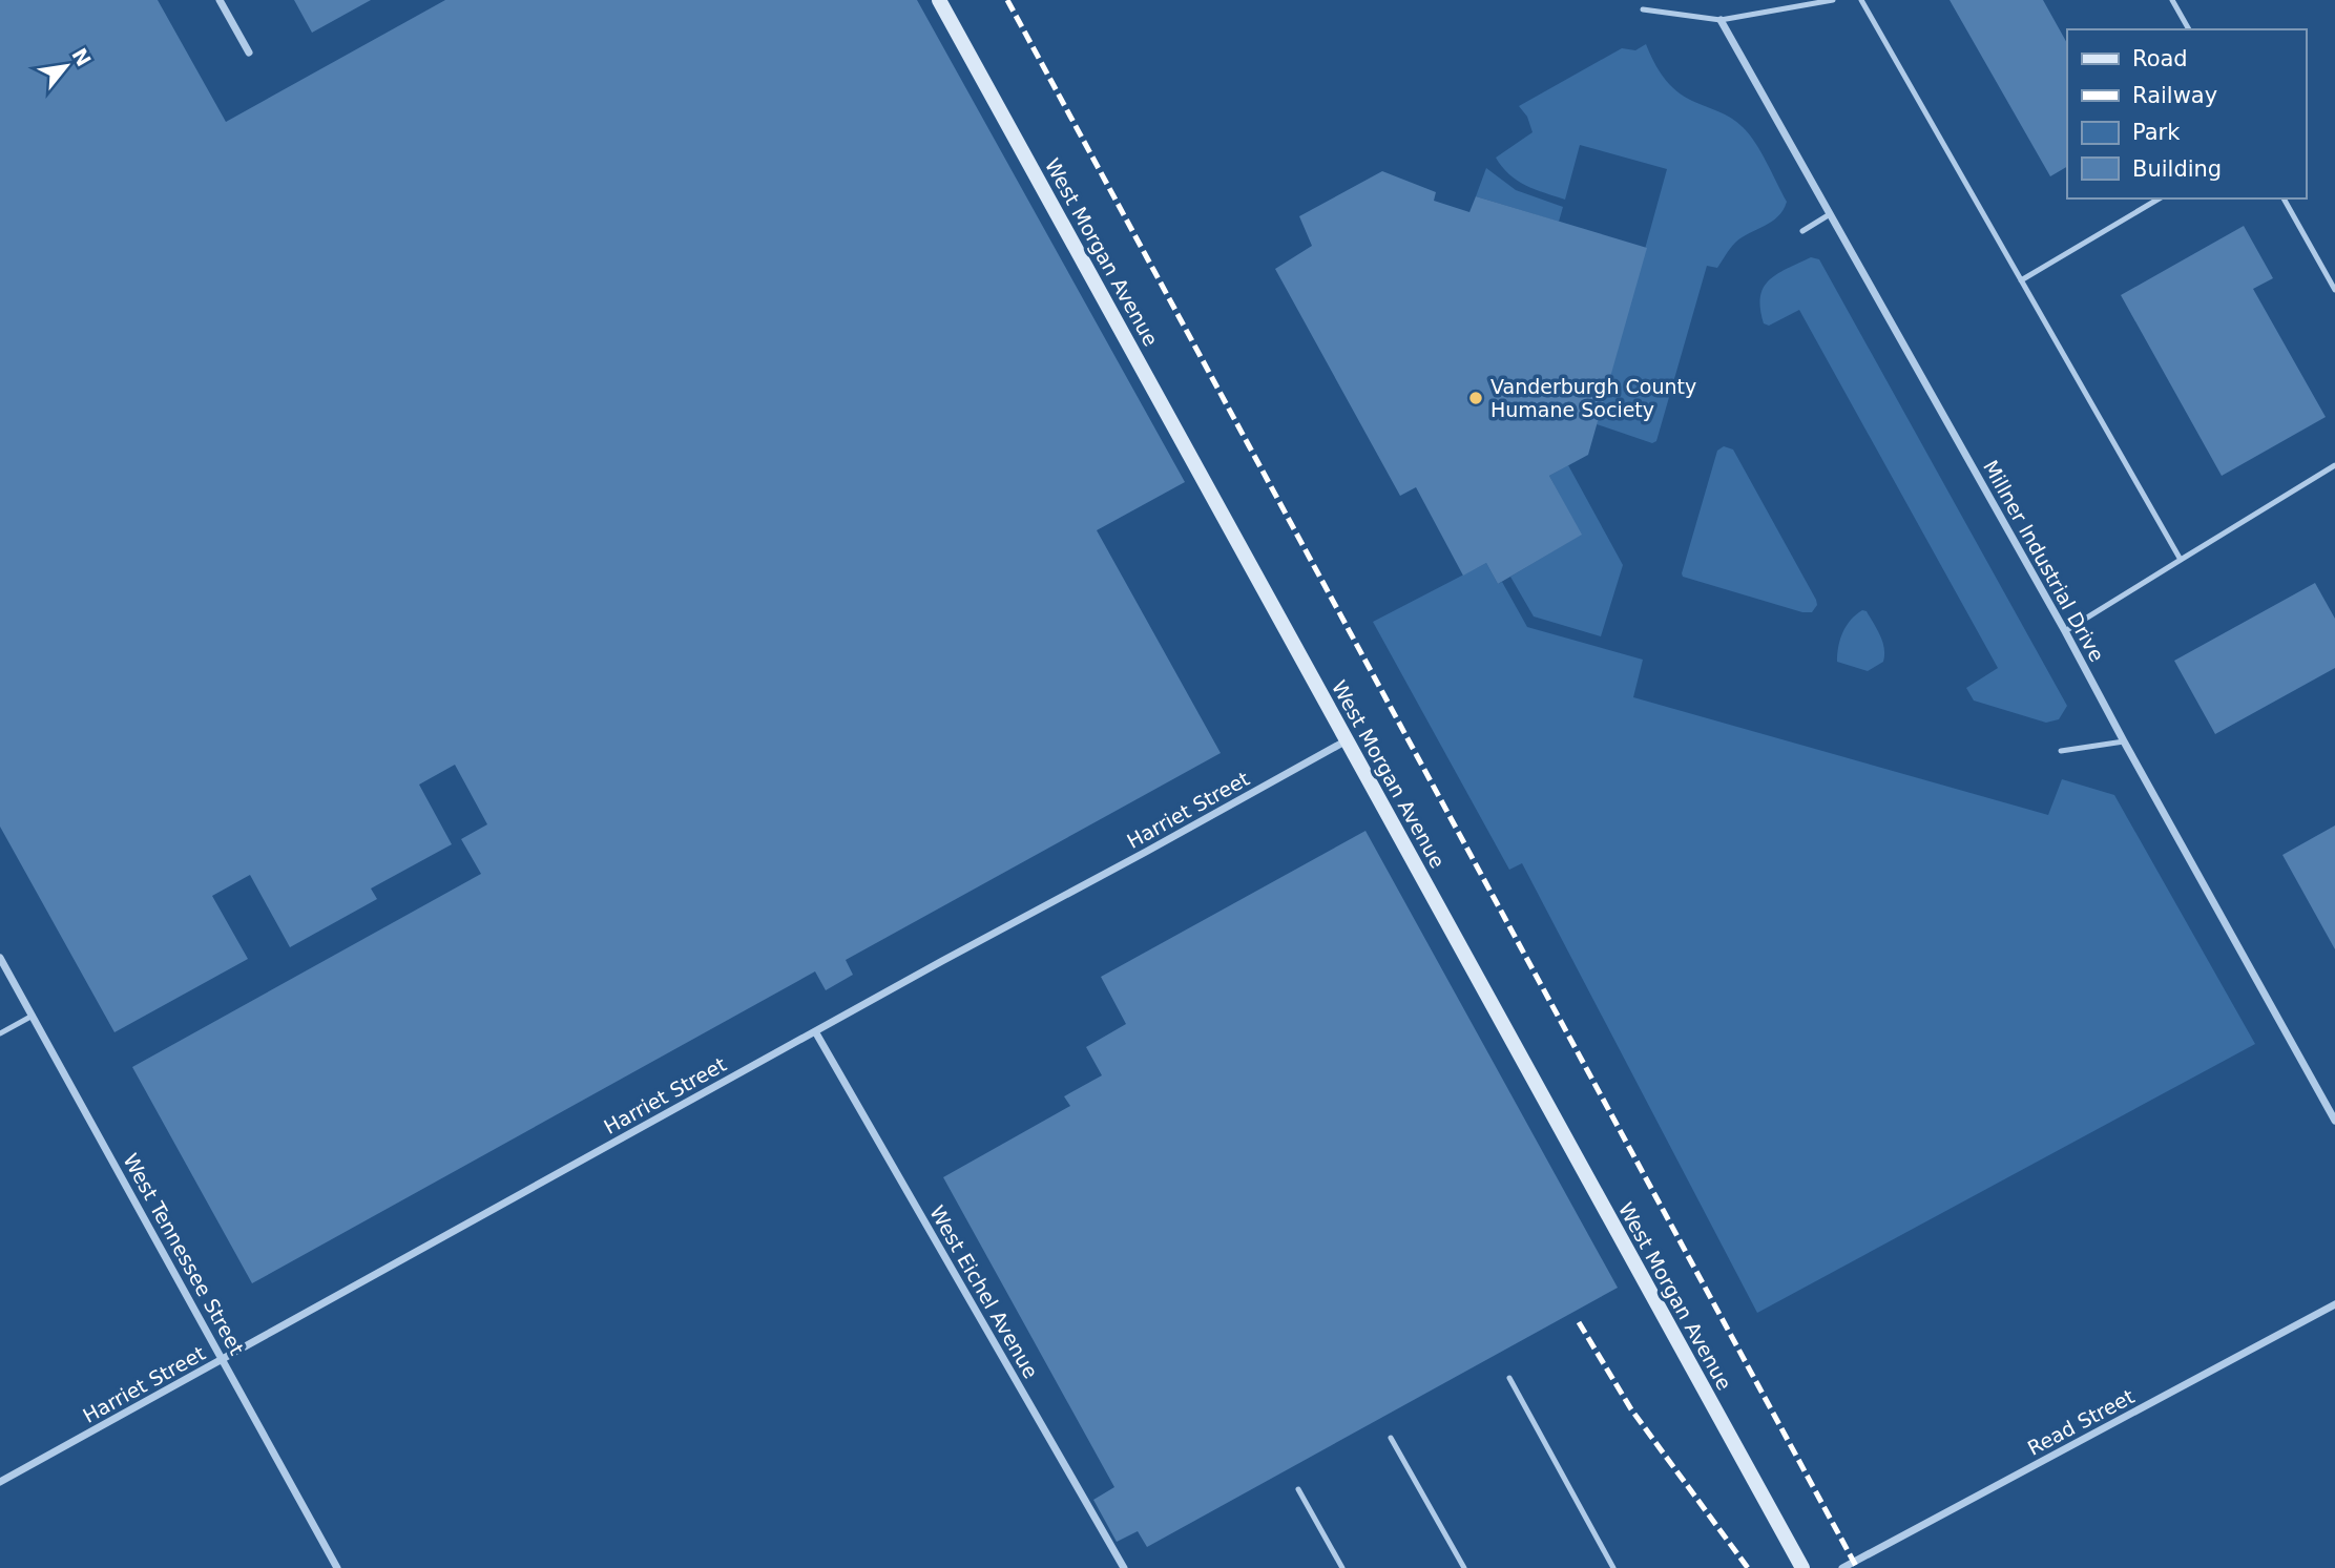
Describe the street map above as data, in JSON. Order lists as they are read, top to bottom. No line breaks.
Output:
{"streets":{"street":["West Morgan Avenue","Millner Industrial Drive","Harriet Street","West Tennessee Street","West Eichel Avenue","Read Street"]},"crossings":[["West Morgan Avenue","Harriet Street"],["Harriet Street","West Tennessee Street"],["Harriet Street","West Eichel Avenue"]],"places":["Vanderburgh County Humane Society"],"legend":["Road","Railway","Park","Building"],"north":"top right"}
